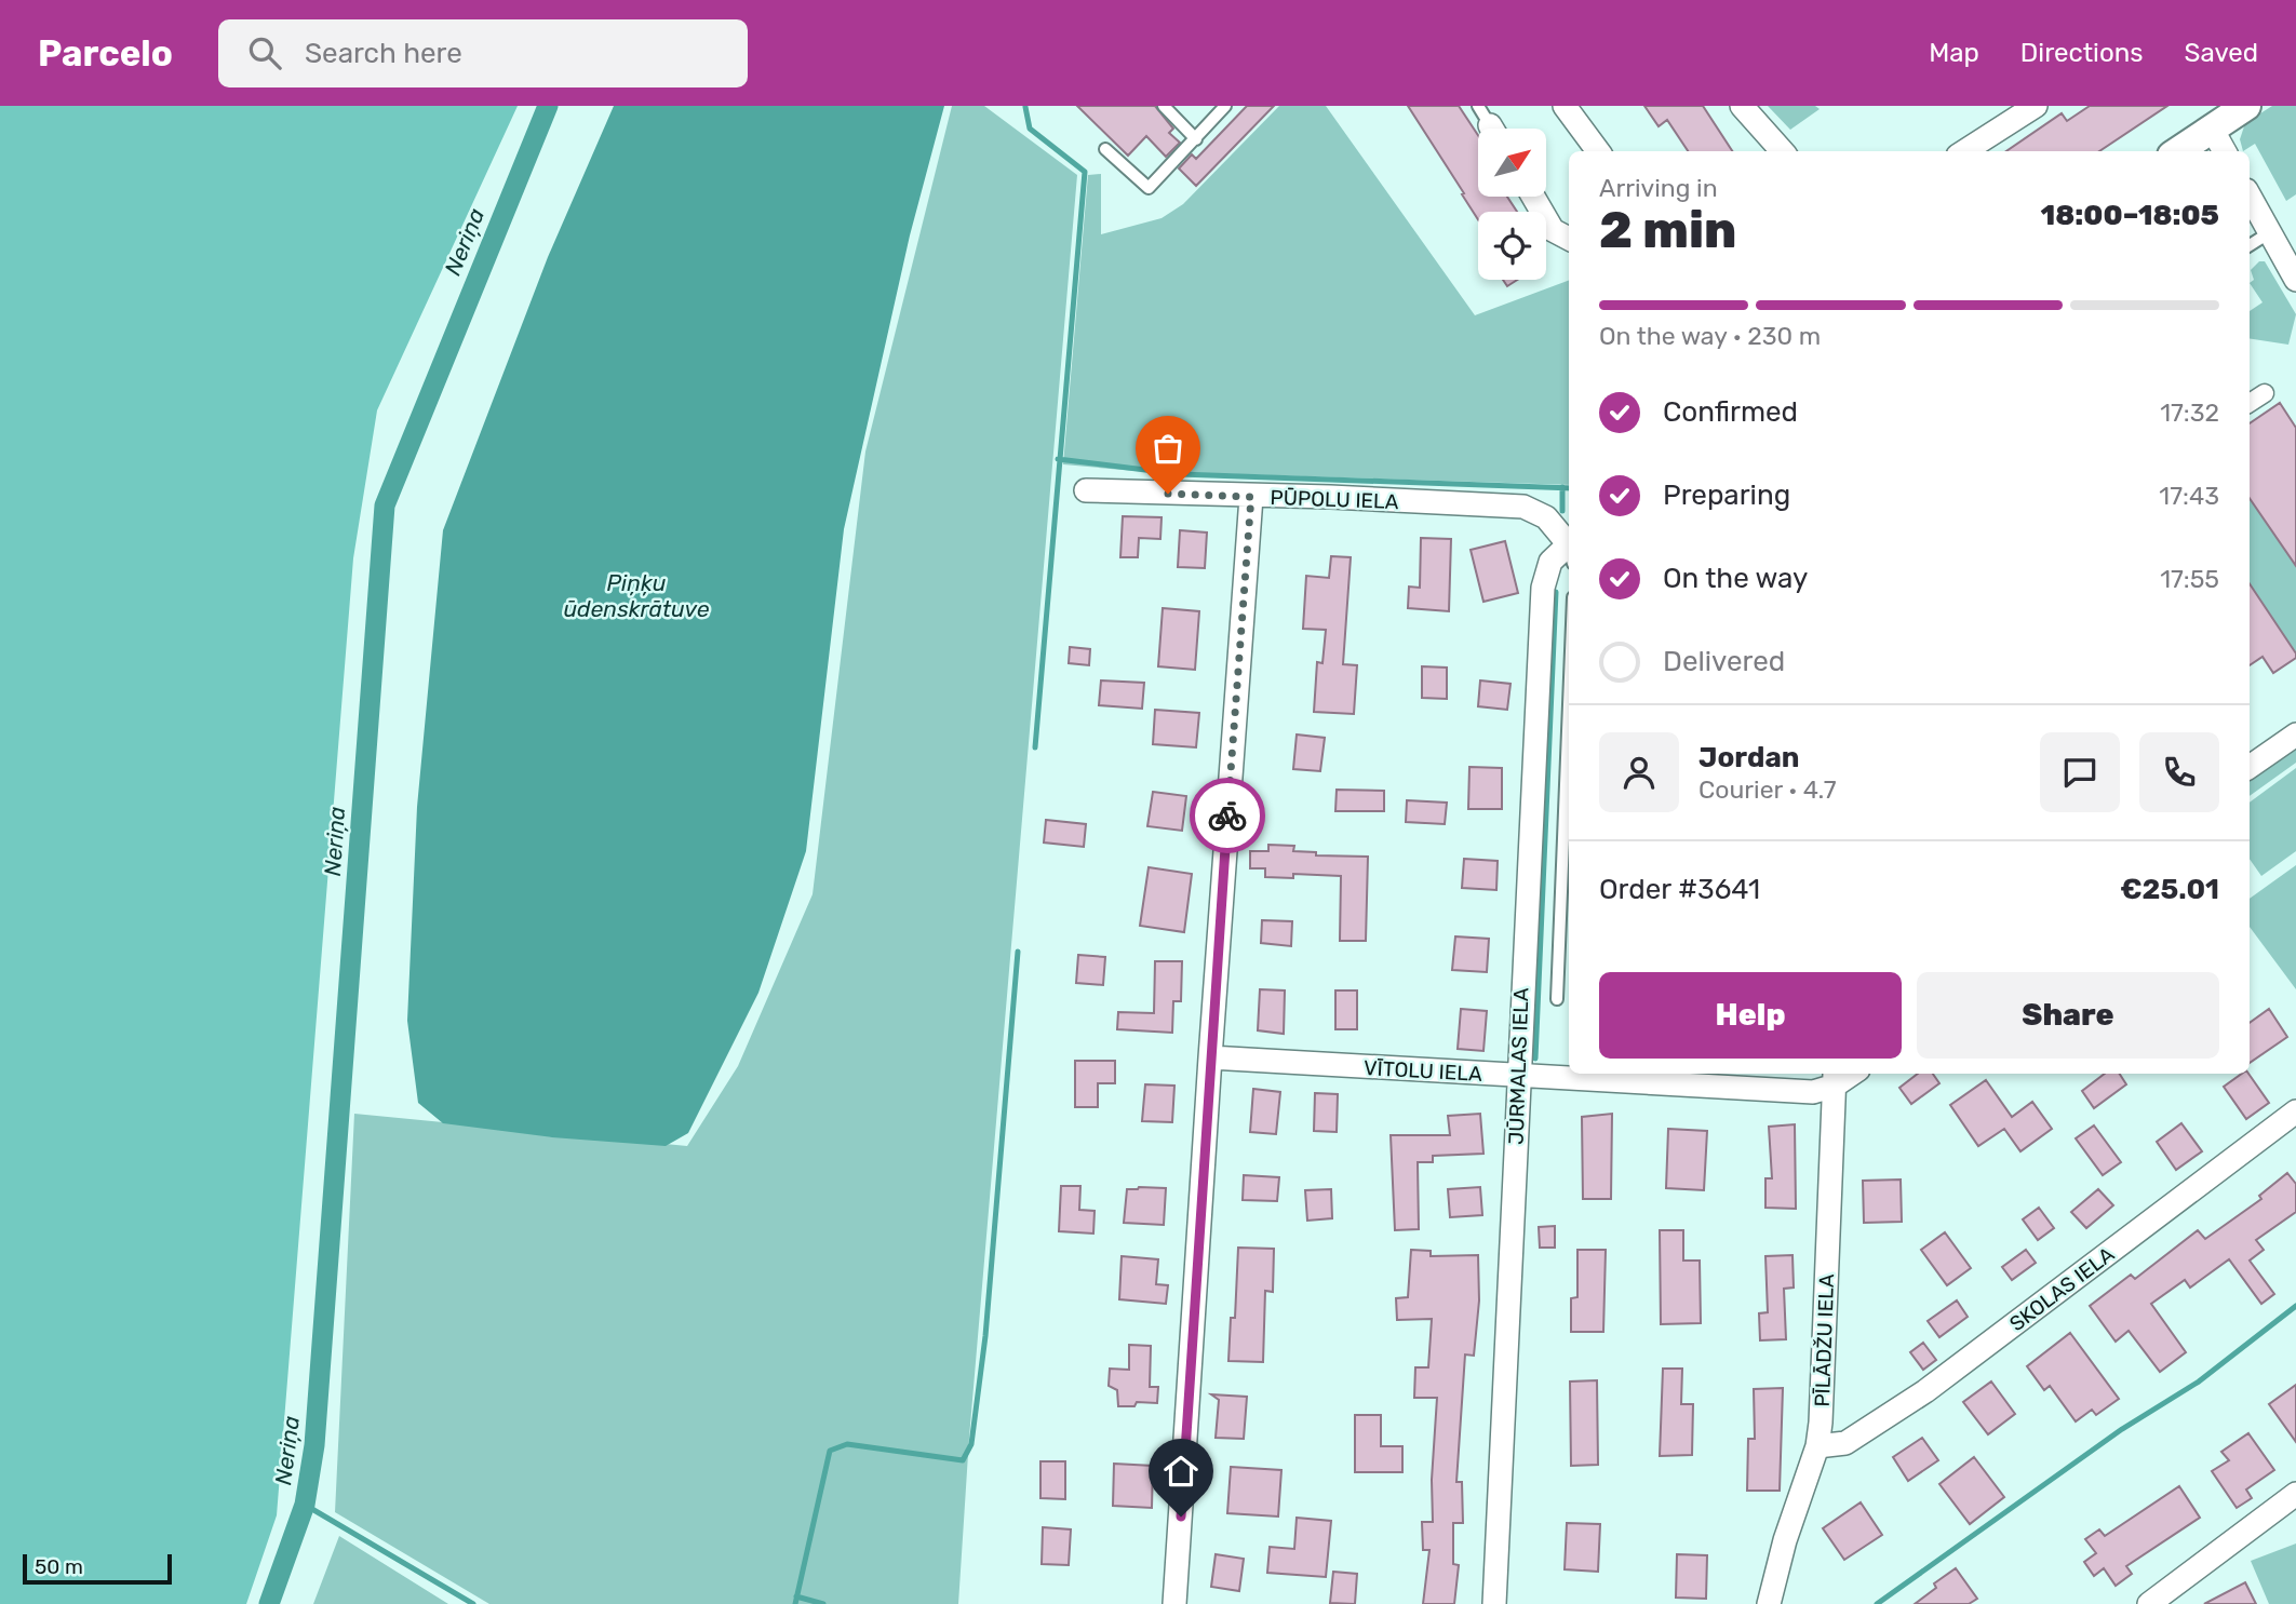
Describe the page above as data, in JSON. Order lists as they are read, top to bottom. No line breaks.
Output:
{"streets":{"street":["PŪPOLU IELA","JŪRMALAS IELA","VĪTOLU IELA","SKOLAS IELA","PĪLĀDŽU IELA"]},"crossings":[["JŪRMALAS IELA","VĪTOLU IELA"],["VĪTOLU IELA","PĪLĀDŽU IELA"],["SKOLAS IELA","PĪLĀDŽU IELA"]],"water":["Neriņa","Piņķu ūdenskrātuve"],"scale_bar":"50 m","north":"top right","page":{"header":"Parcelo","search":"Search here","nav":["Map","Directions","Saved"],"heading":["2 min","Arriving in","18:00–18:05"],"panel":["Jordan","Courier · 4.7","Order #3641","€25.01"],"bar":"On the way · 230 m","list":[["Confirmed","17:32"],["Preparing","17:43"],["On the way","17:55"],"Delivered"],"buttons":["Help","Share"],"scale":"50 m"}}
